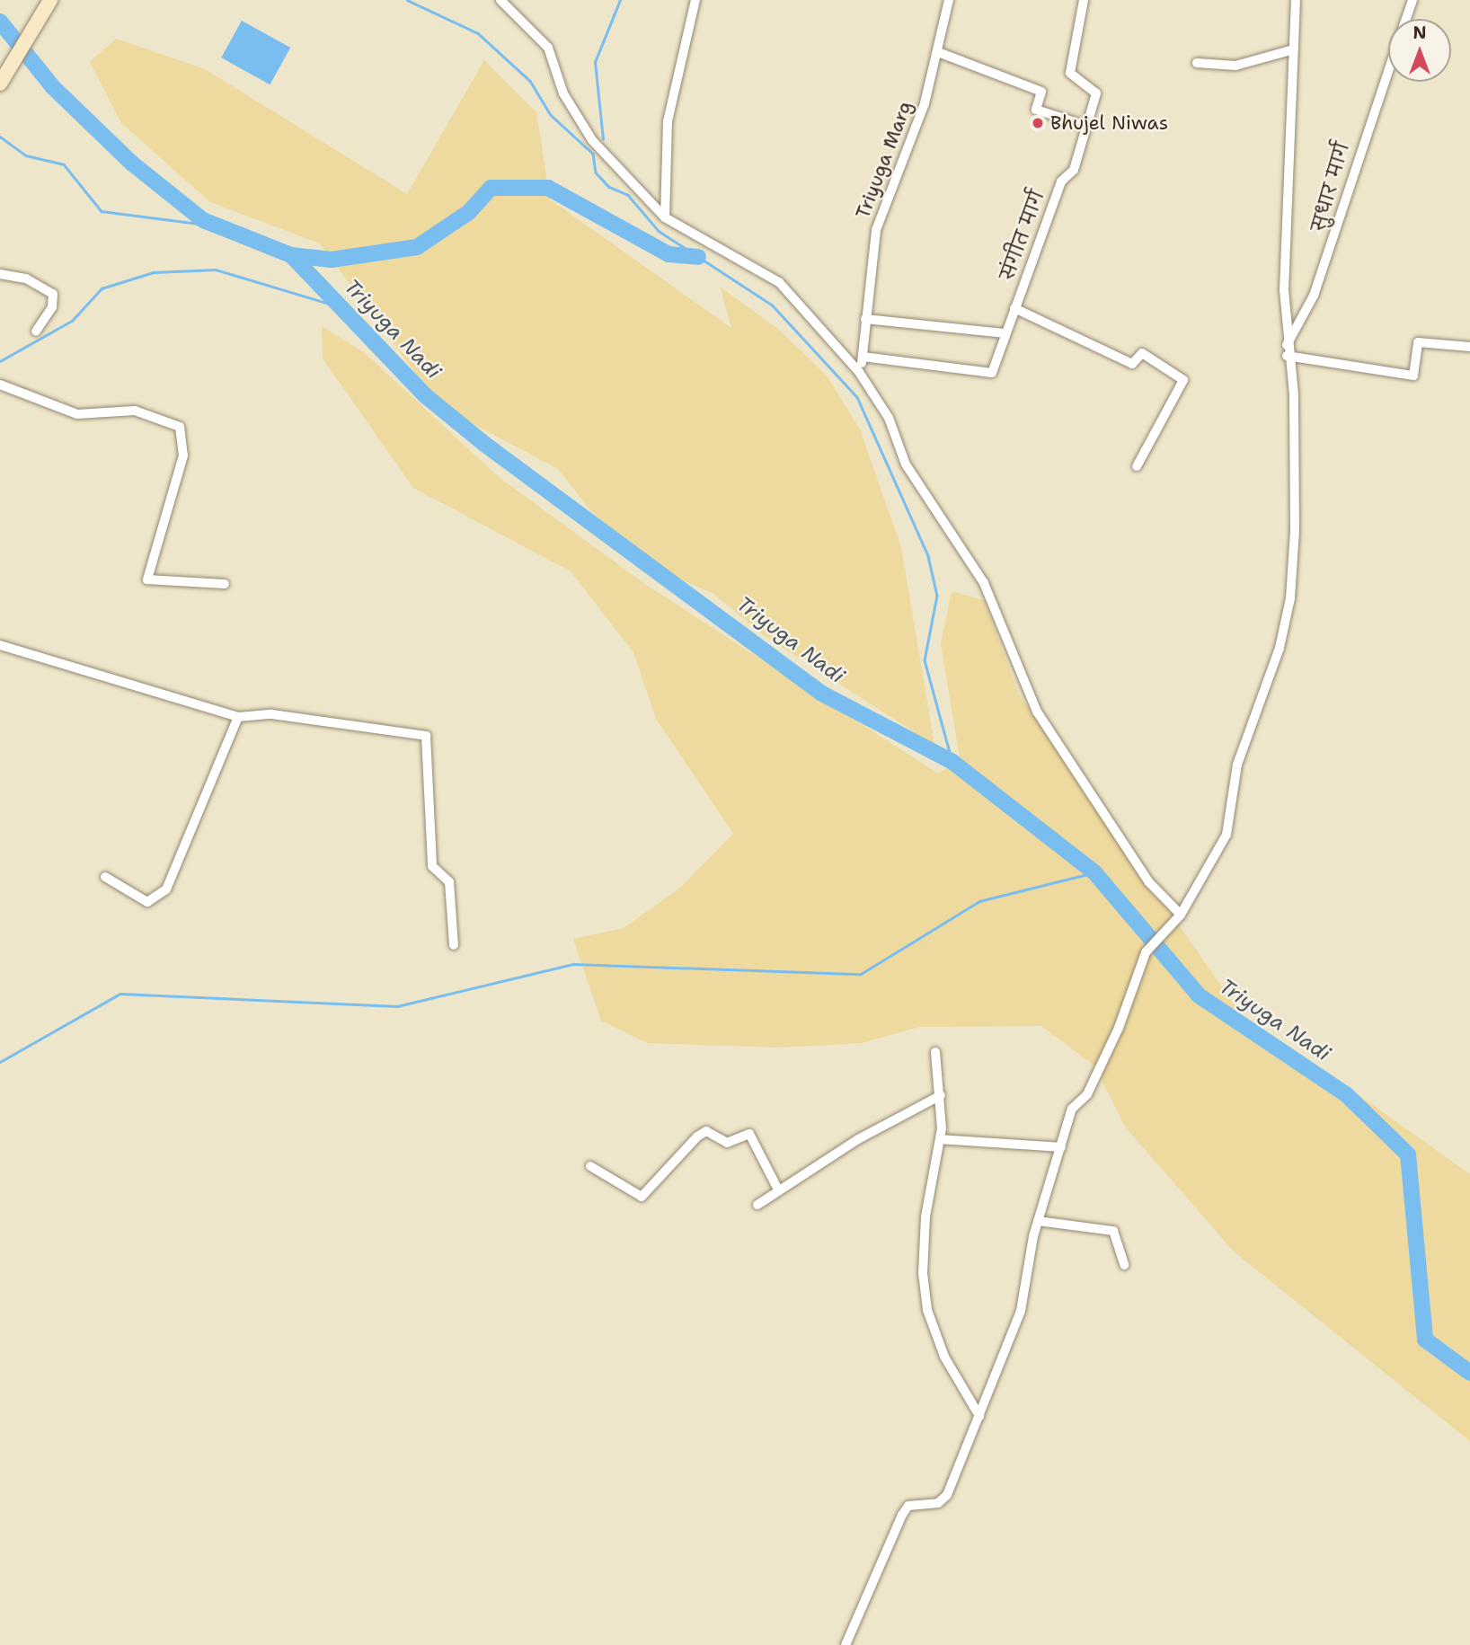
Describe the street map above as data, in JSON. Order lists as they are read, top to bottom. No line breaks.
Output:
{"streets":{"street":["Triyuga Marg","सुधार मार्ग","संगीत मार्ग"]},"crossings":[["Triyuga Marg","संगीत मार्ग"]],"water":["Triyuga Nadi"],"places":["Bhujel Niwas"],"north":"top"}
